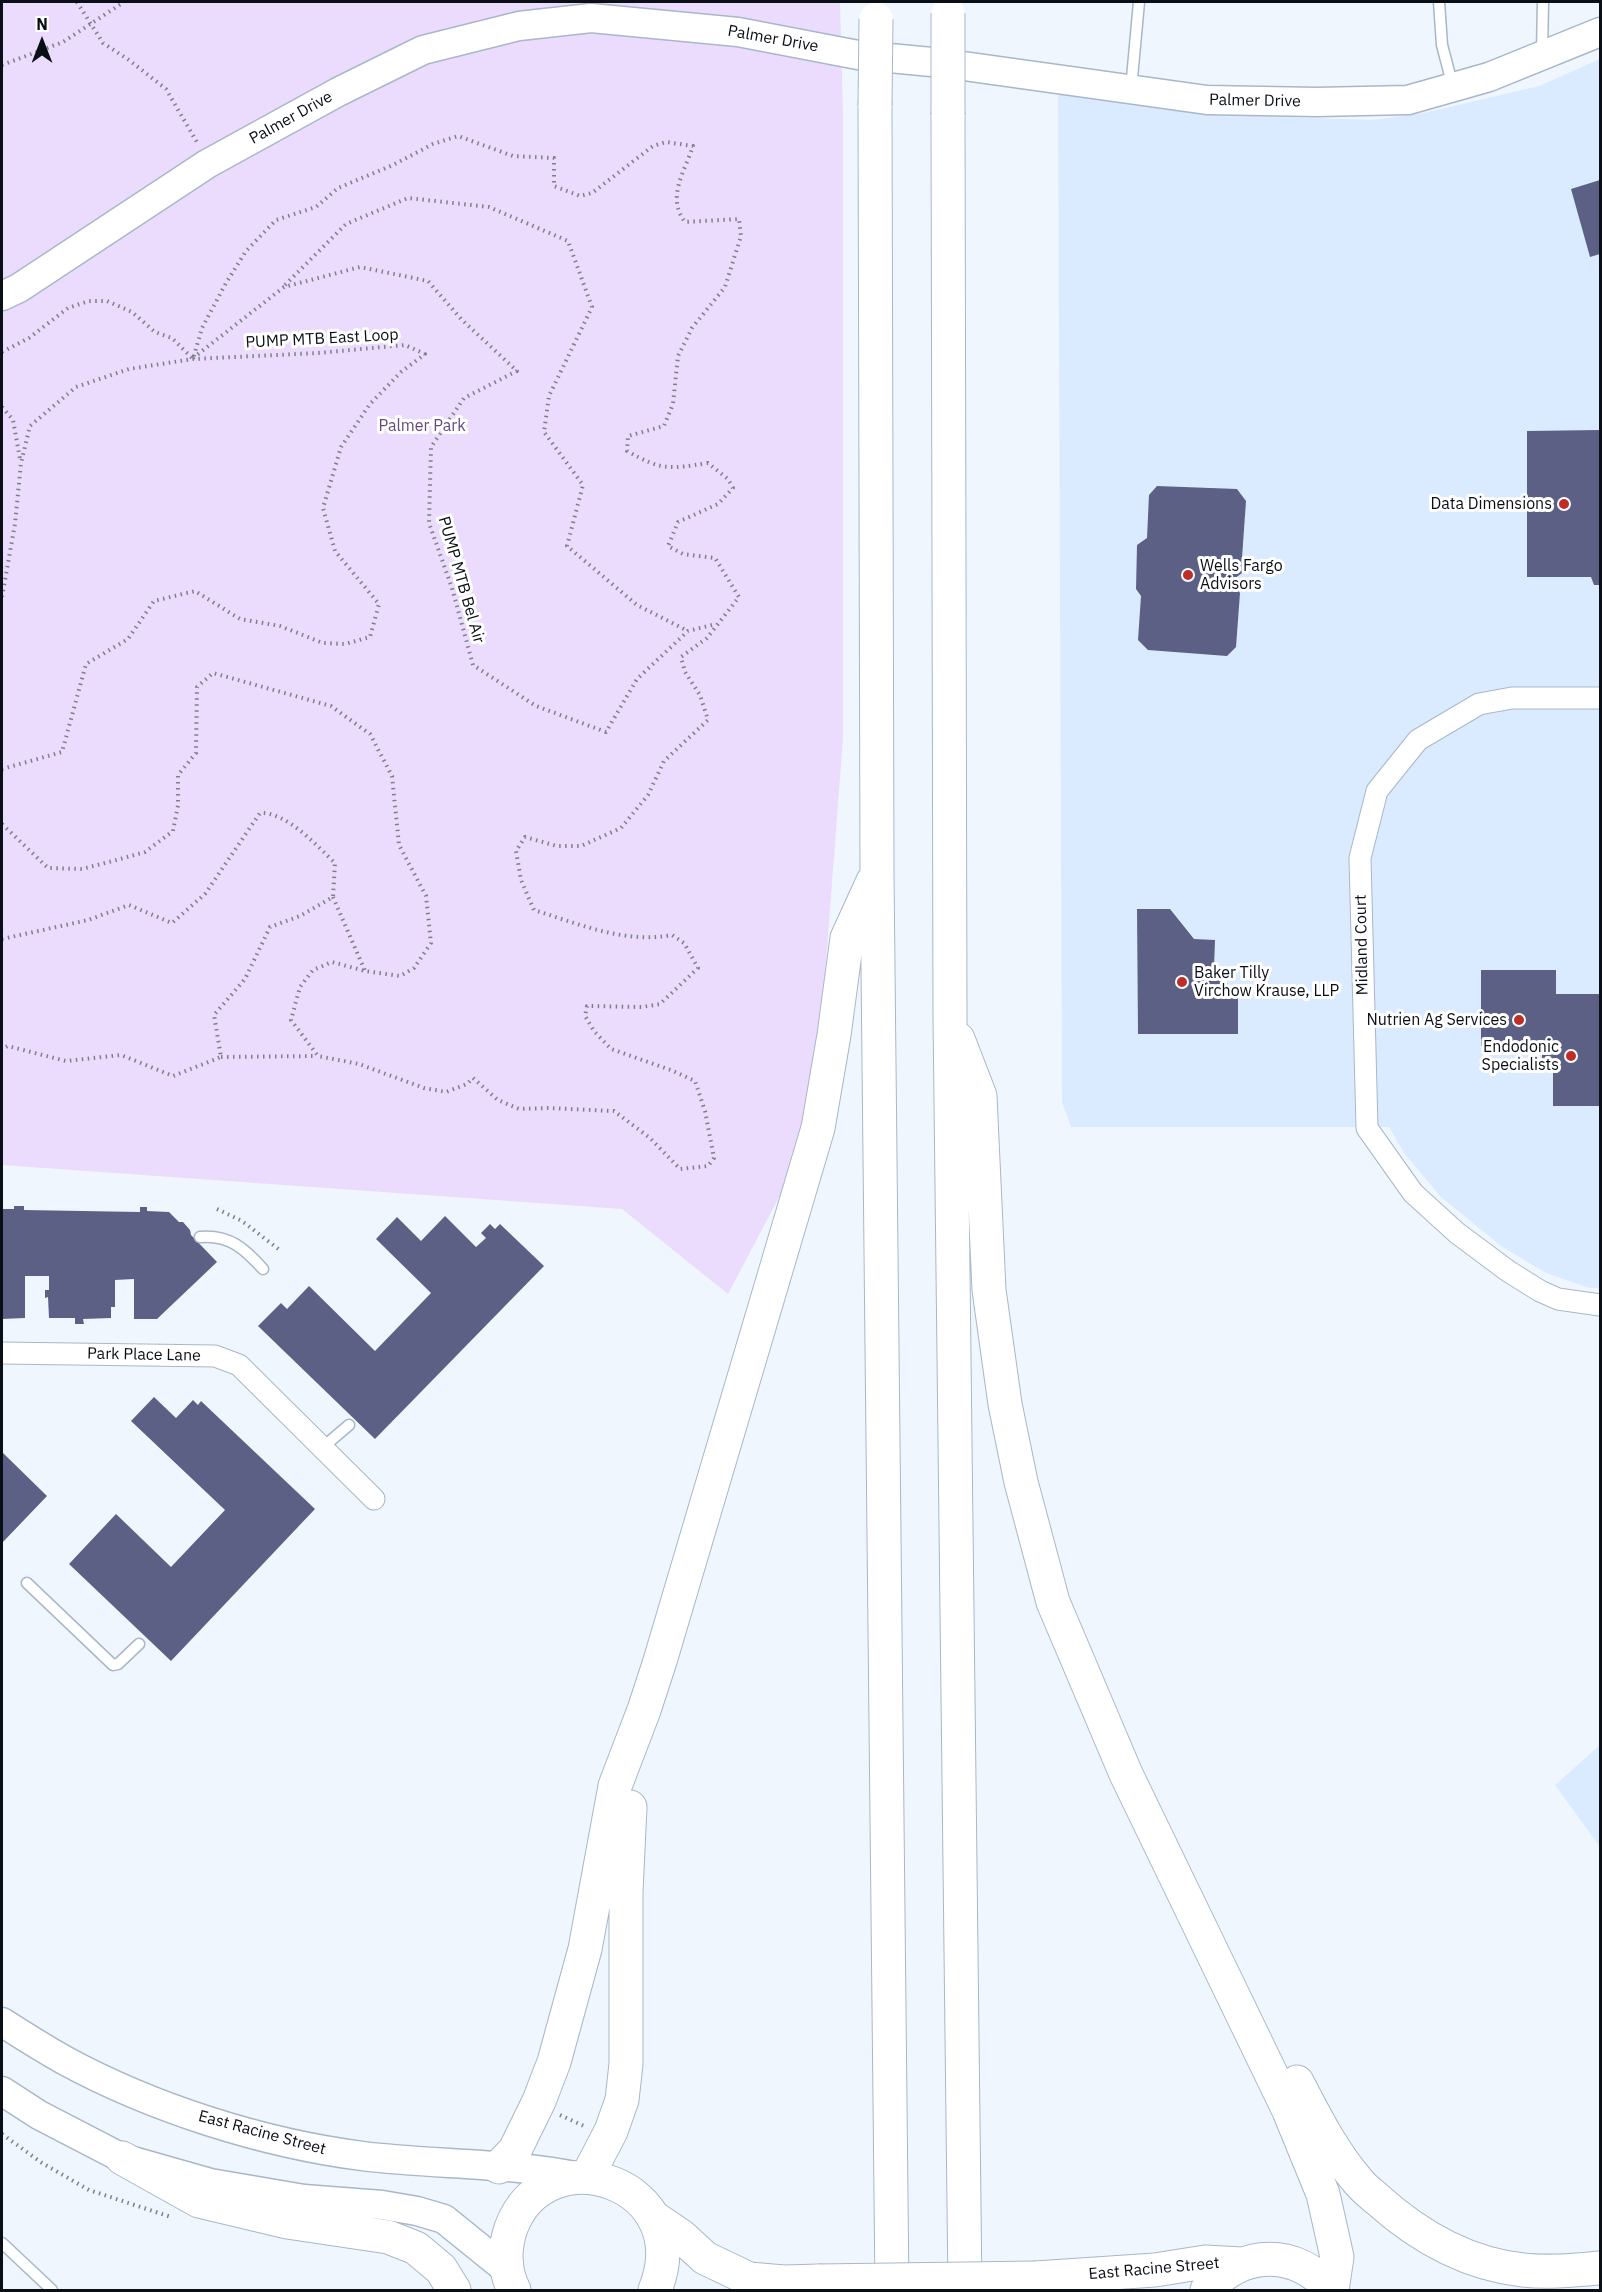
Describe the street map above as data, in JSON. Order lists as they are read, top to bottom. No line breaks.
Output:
{"streets":{"highway":["East Racine Street"],"street":["Palmer Drive","Midland Court","Park Place Lane"],"path":["PUMP MTB East Loop","PUMP MTB Bel Air"]},"crossings":[["PUMP MTB East Loop","PUMP MTB Bel Air"]],"parks":["Palmer Park"],"places":["Data Dimensions","Wells Fargo Advisors","Baker Tilly Virchow Krause, LLP","Nutrien Ag Services","Endodonic Specialists"],"north":"top"}
